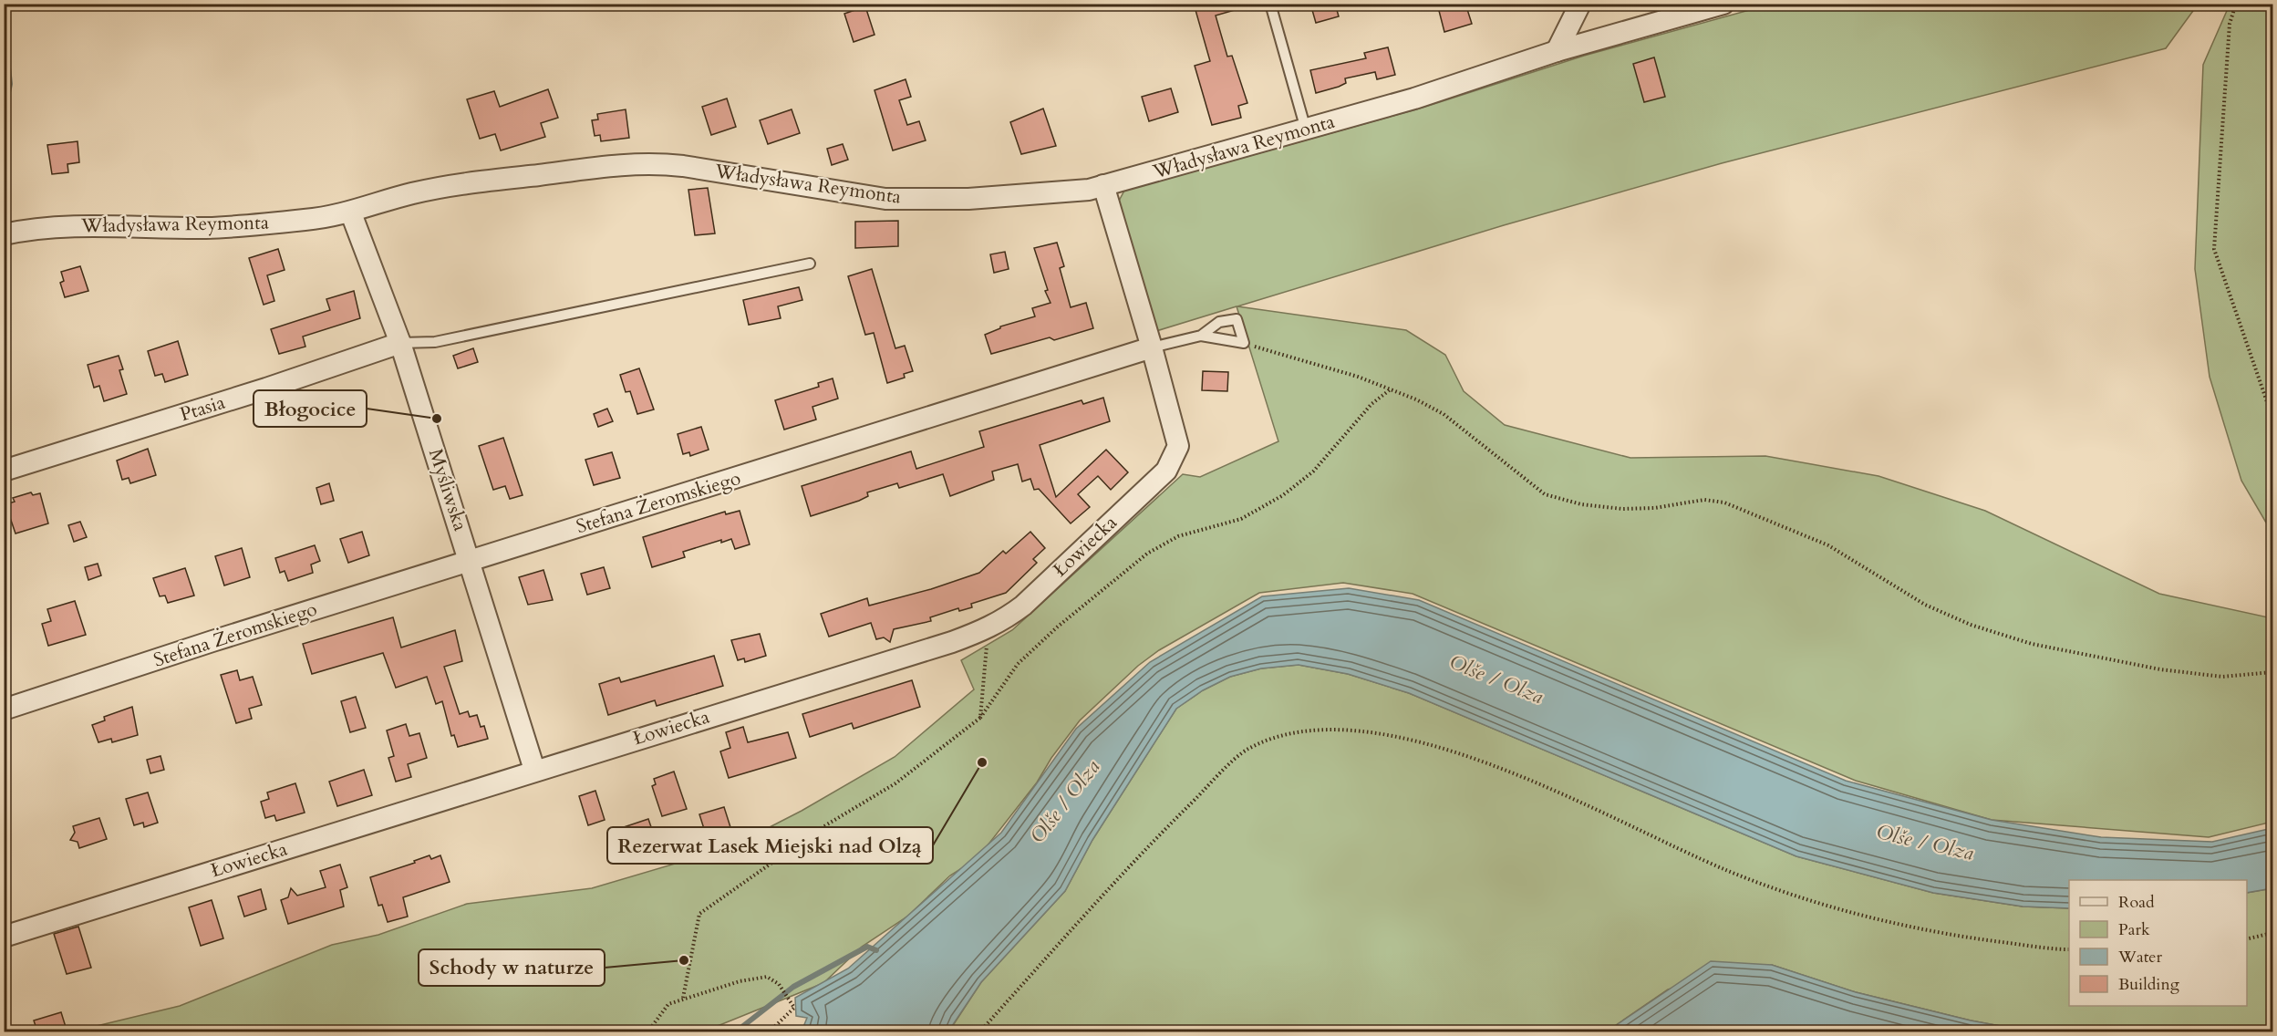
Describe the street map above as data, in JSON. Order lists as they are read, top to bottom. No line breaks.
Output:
{"streets":{"street":["Władysława Reymonta","Ptasia","Myśliwska","Stefana Żeromskiego","Łowiecka"]},"crossings":[["Władysława Reymonta","Myśliwska"],["Ptasia","Myśliwska"],["Myśliwska","Stefana Żeromskiego"],["Myśliwska","Łowiecka"],["Stefana Żeromskiego","Łowiecka"]],"water":["Olše / Olza"],"places":["Błogocice","Rezerwat Lasek Miejski nad Olzą","Schody w naturze"],"legend":["Road","Park","Water","Building"]}
